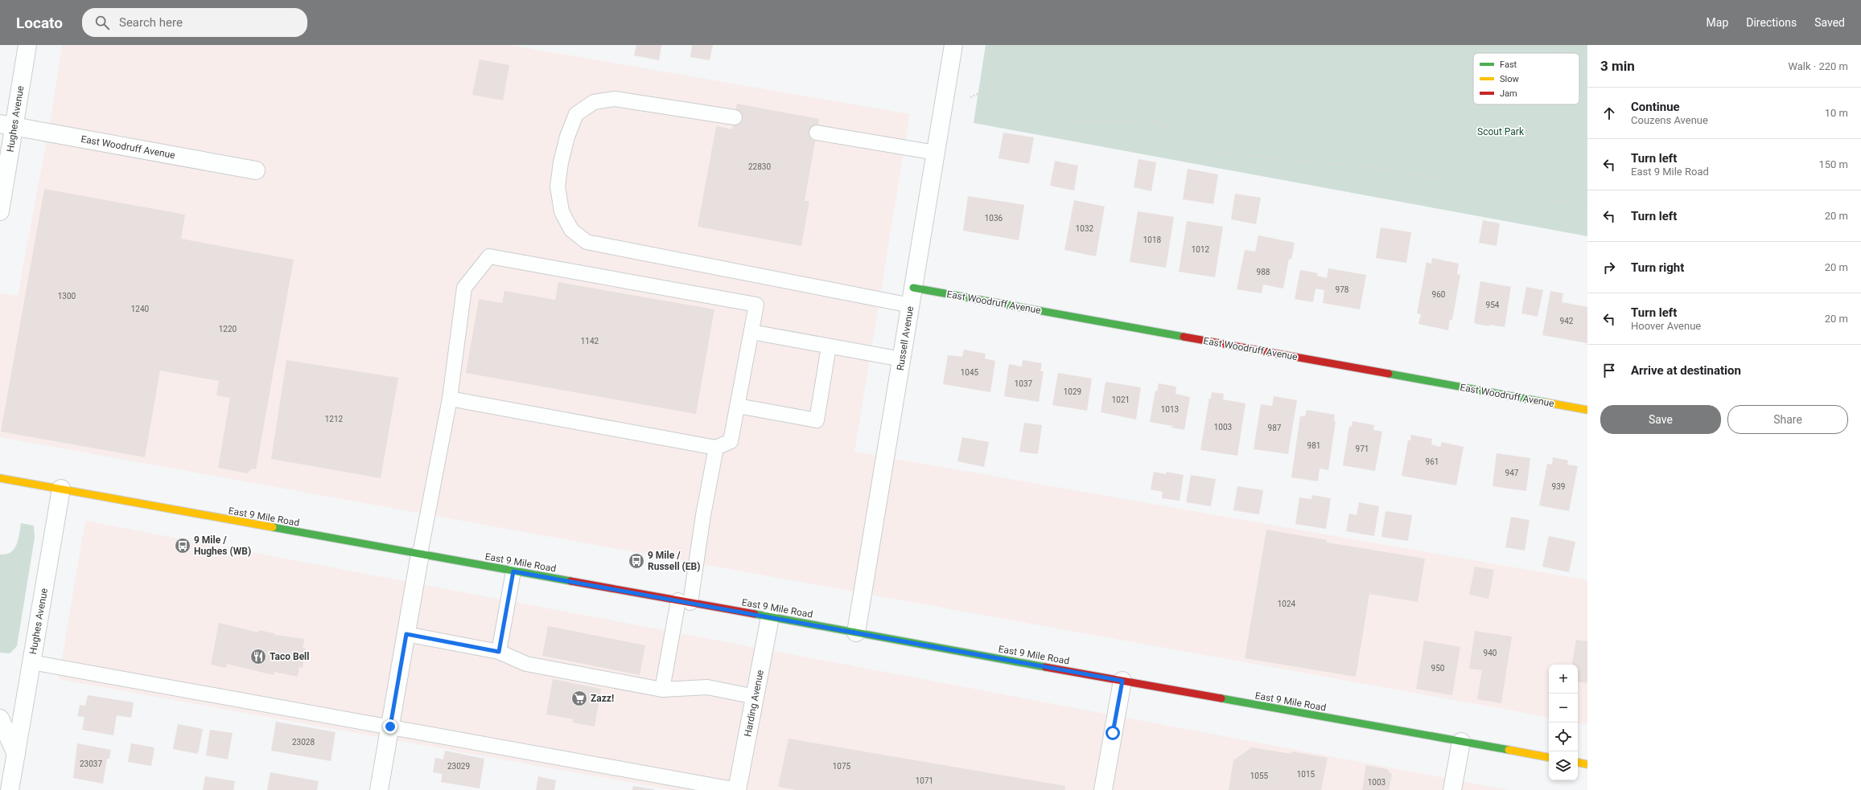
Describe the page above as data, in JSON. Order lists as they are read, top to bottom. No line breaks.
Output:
{"streets":{"main road":["East Woodruff Avenue","East 9 Mile Road"],"street":["Hughes Avenue","Russell Avenue","Harding Avenue"]},"crossings":[["Hughes Avenue","East Woodruff Avenue"],["Hughes Avenue","East 9 Mile Road"],["East Woodruff Avenue","Russell Avenue"],["Russell Avenue","East 9 Mile Road"],["East 9 Mile Road","Harding Avenue"]],"parks":["Scout Park"],"places":{"bus stop":["9 Mile / Hughes (WB)","9 Mile / Russell (EB)"],"restaurant":["Taco Bell"],"supermarket":["Zazz!"]},"house_numbers":["22830","1036","1032","1018","1012","988","978","960","1300","954","1240","942","1220","1142","1045","1037","1029","1021","1013","1212","1003","987","981","971","961","947","939","1024","940","950","23028","23037","23029","1075","1015","1055","1071","1003"],"legend":["Fast","Slow","Jam"],"page":{"header":"Locato","search":"Search here","nav":["Map","Directions","Saved"],"heading":["3 min","Walk · 220 m"],"list":[["Continue","Couzens Avenue","10 m"],["Turn left","East 9 Mile Road","150 m"],["Turn left","20 m"],["Turn right","20 m"],["Turn left","Hoover Avenue","20 m"],"Arrive at destination"],"buttons":["Save","Share"],"map_buttons":["+","−"]}}
